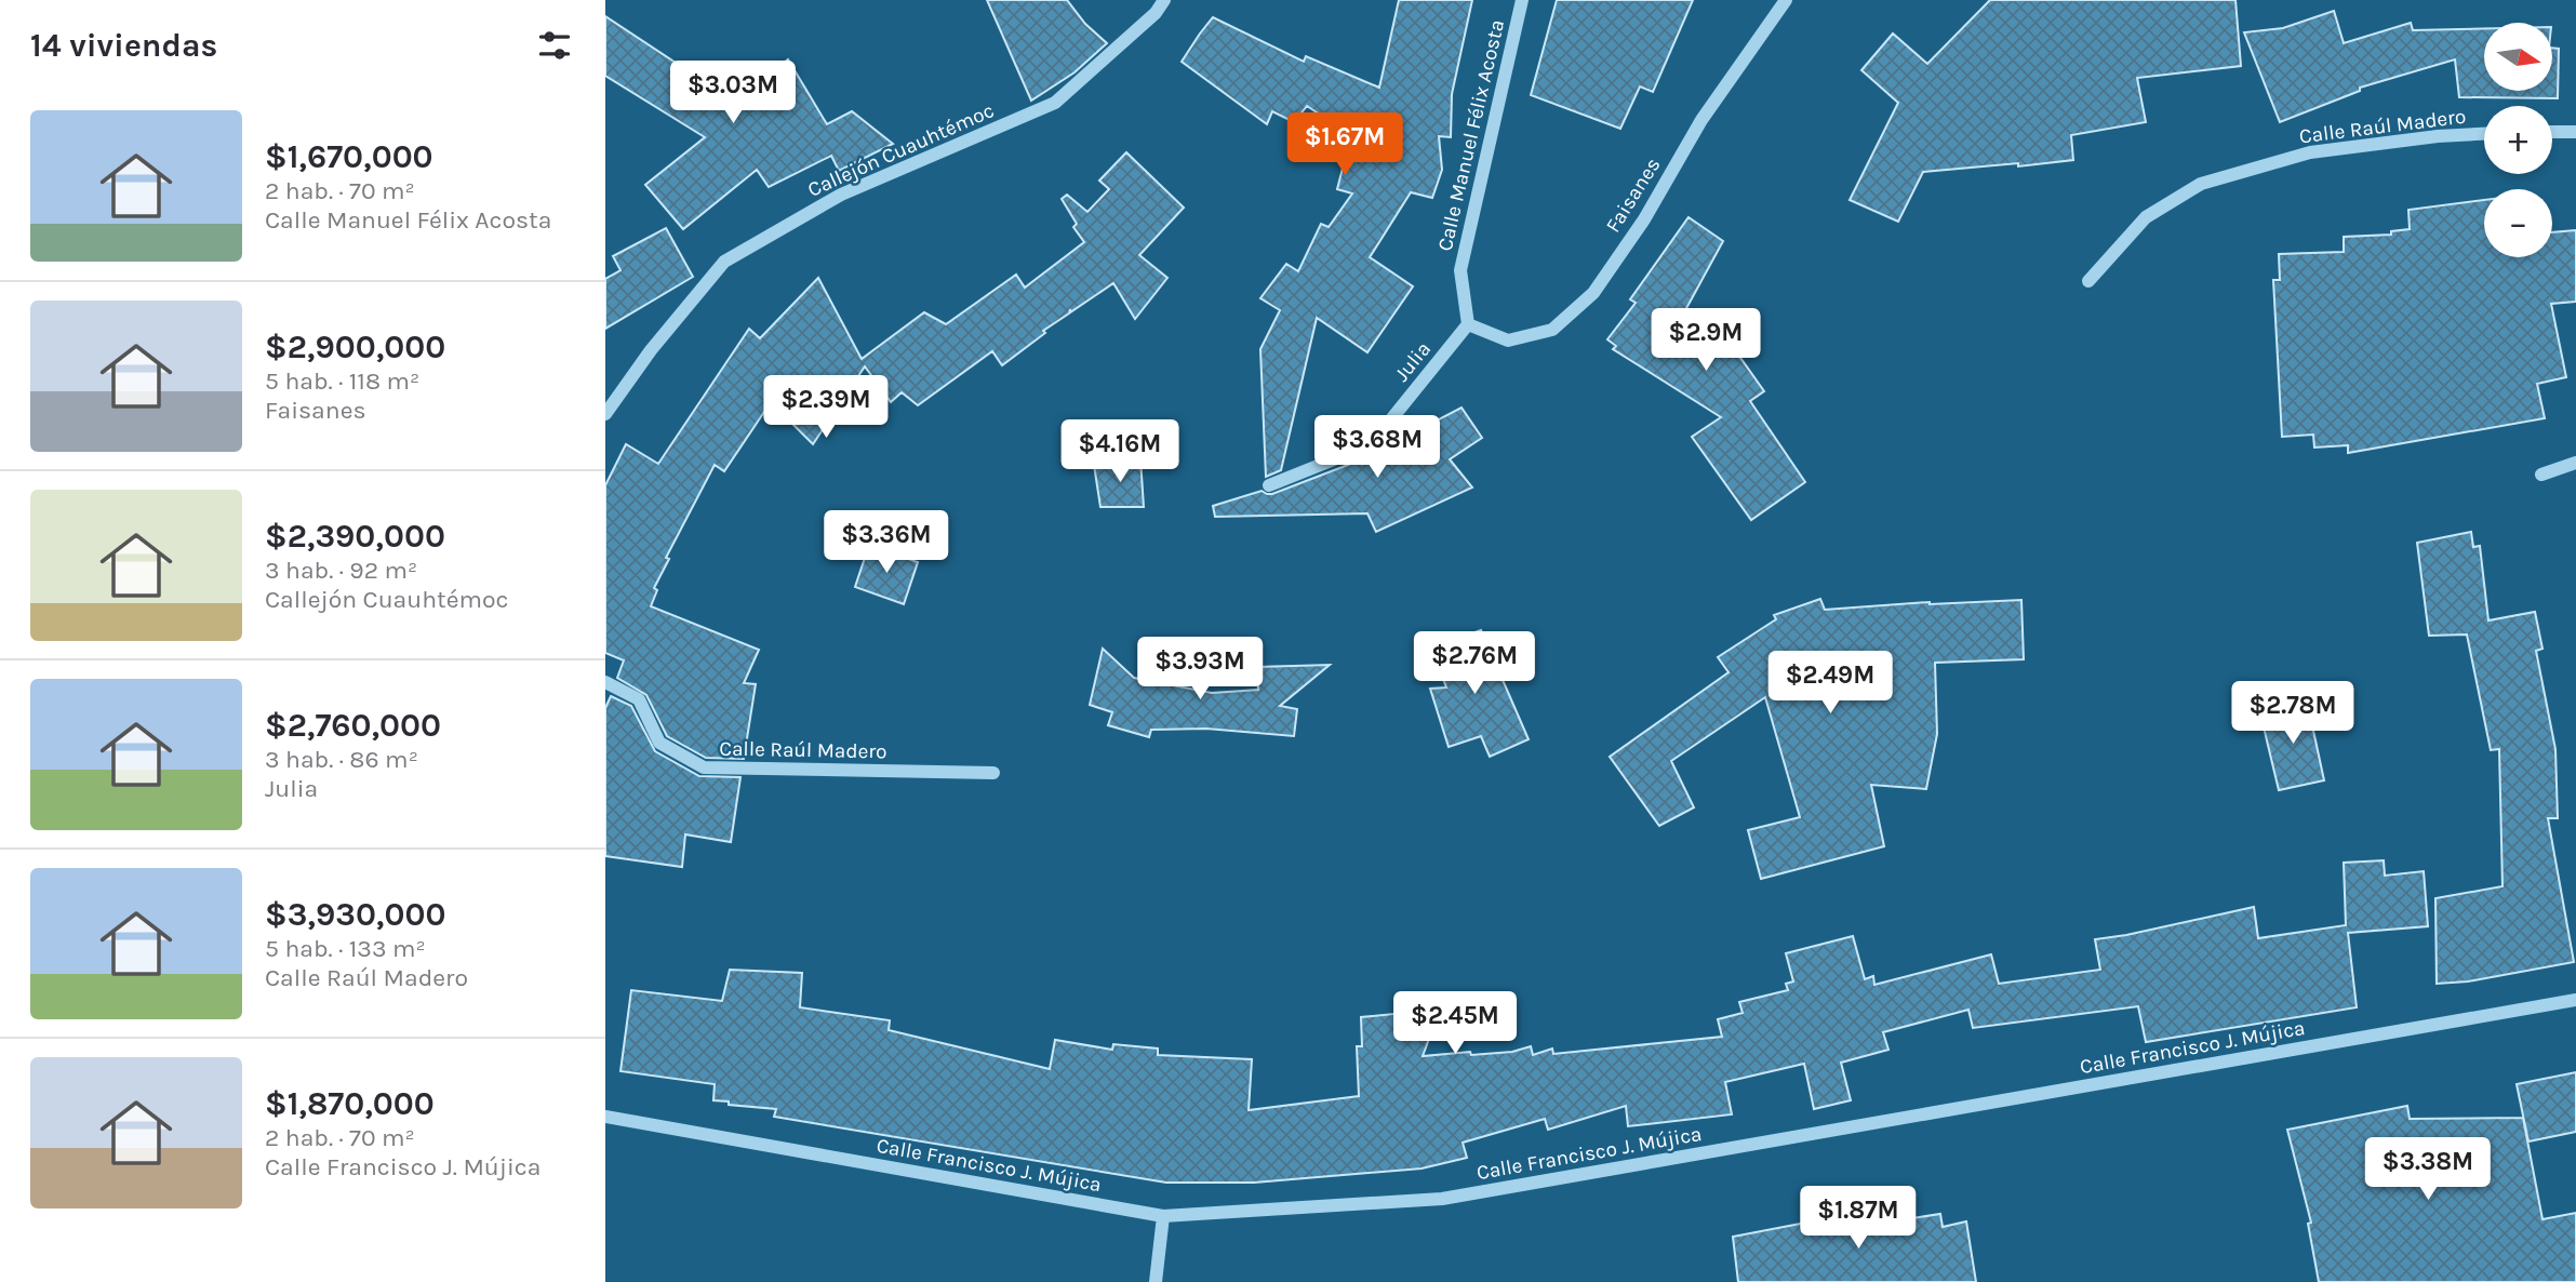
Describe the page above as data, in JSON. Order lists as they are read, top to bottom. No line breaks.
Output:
{"streets":{"street":["Calle Raúl Madero","Calle Manuel Félix Acosta","Callejón Cuauhtémoc","Faisanes","Julia","Calle Francisco J. Mújica"]},"crossings":[["Calle Manuel Félix Acosta","Faisanes"],["Calle Manuel Félix Acosta","Julia"],["Faisanes","Julia"]],"north":"right","page":{"heading":"14 viviendas","map_buttons":["+","−"],"price":["$3.03M","$1.67M","$2.9M","$2.39M","$3.68M","$4.16M","$3.36M","$2.76M","$3.93M","$2.49M","$2.78M","$2.45M","$3.38M","$1.87M"],"list":[{"name":"$1,670,000","note":"2 hab. · 70 m² · Calle Manuel Félix Acosta"},{"name":"$2,900,000","note":"5 hab. · 118 m² · Faisanes"},{"name":"$2,390,000","note":"3 hab. · 92 m² · Callejón Cuauhtémoc"},{"name":"$2,760,000","note":"3 hab. · 86 m² · Julia"},{"name":"$3,930,000","note":"5 hab. · 133 m² · Calle Raúl Madero"},{"name":"$1,870,000","note":"2 hab. · 70 m² · Calle Francisco J. Mújica"}]}}
